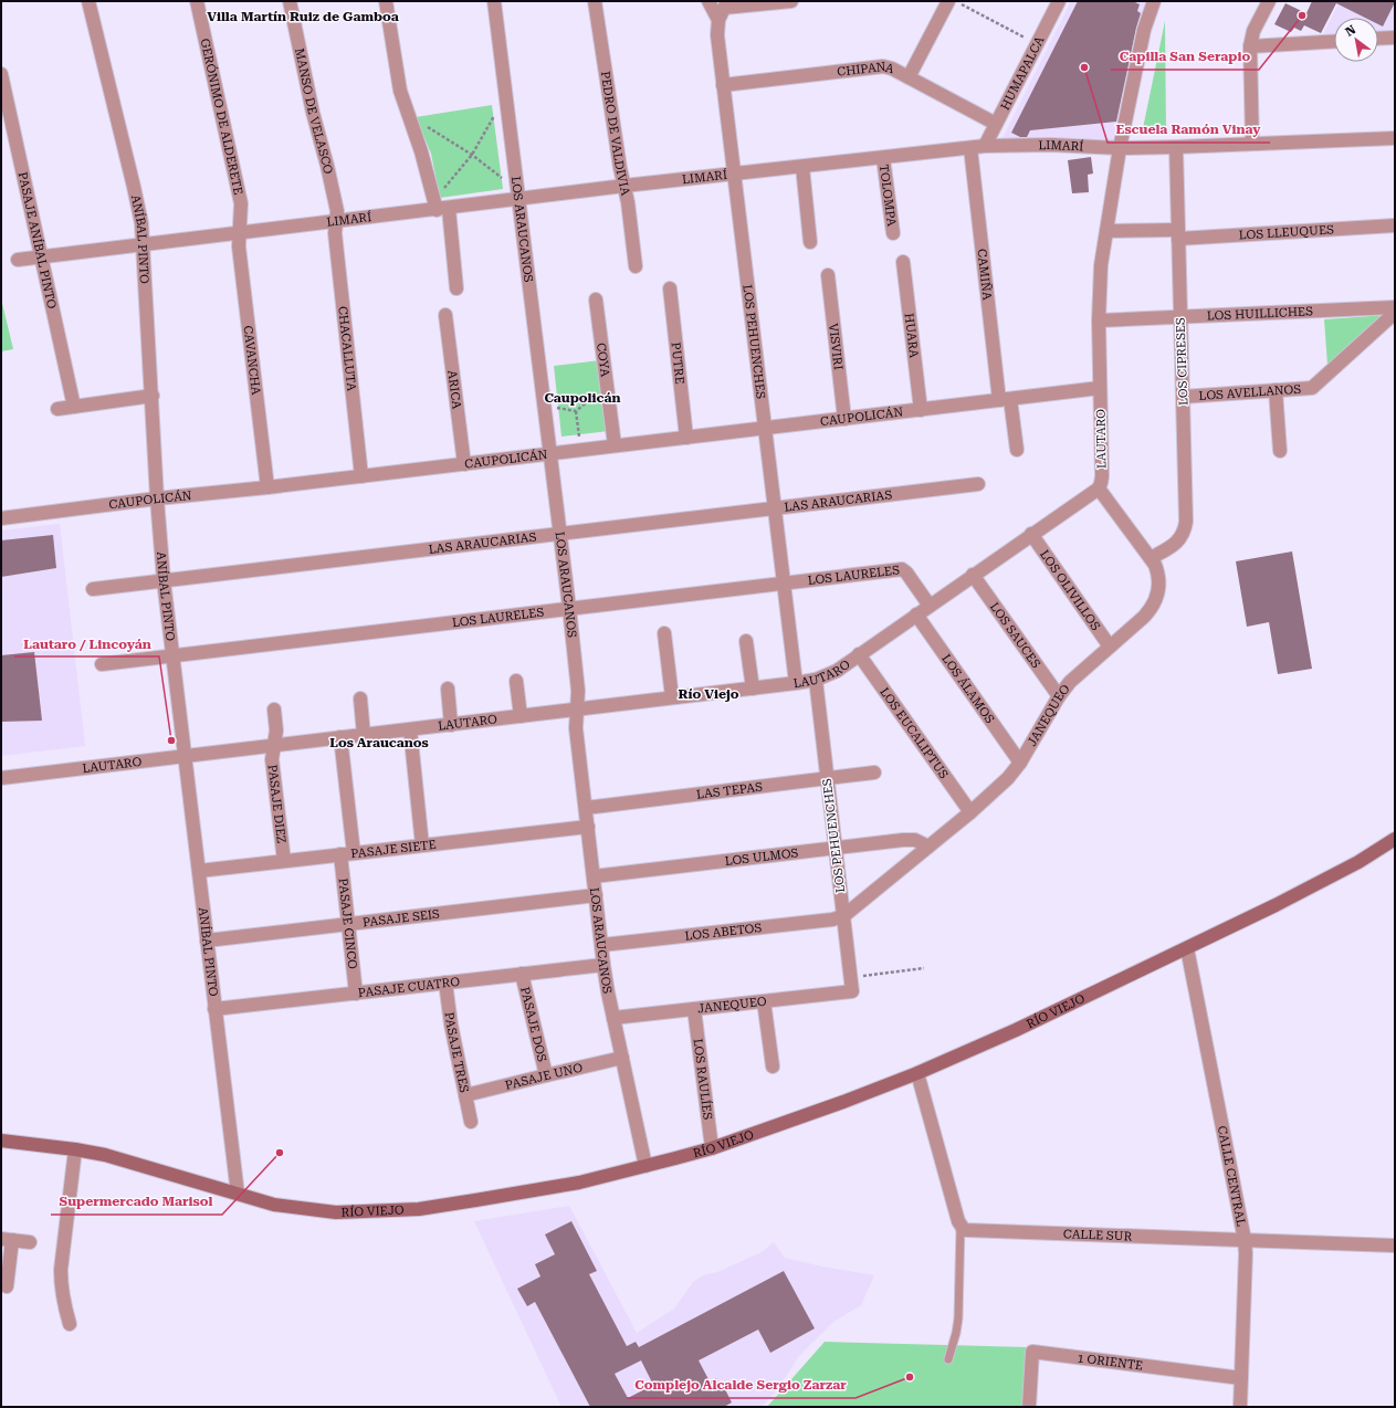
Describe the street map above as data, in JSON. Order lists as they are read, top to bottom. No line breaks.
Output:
{"streets":{"main road":["RÍO VIEJO"],"street":["CHIPANA","HUMAPALCA","MANSO DE VELASCO","GERÓNIMO DE ALDERETE","PEDRO DE VALDIVIA","LIMARÍ","TOLOMPA","LOS ARAUCANOS","LOS LLEUQUES","ANÍBAL PINTO","PASAJE ANÍBAL PINTO","CAMIÑA","LOS HUILLICHES","HUARA","LOS PEHUENCHES","VISVIRI","CHACALLUTA","CAVANCHA","COYA","LOS CIPRESES","PUTRE","ARICA","LOS AVELLANOS","CAUPOLICÁN","LAUTARO","LAS ARAUCARIAS","LOS LAURELES","LOS OLIVILLOS","LOS SAUCES","LOS ÁLAMOS","JANEQUEO","LOS EUCALIPTUS","LAS TEPAS","PASAJE DIEZ","PASAJE SIETE","LOS ULMOS","PASAJE SEIS","PASAJE CINCO","LOS ABETOS","PASAJE CUATRO","PASAJE DOS","PASAJE TRES","PASAJE UNO","LOS RAULÍES","CALLE CENTRAL","CALLE SUR","1 ORIENTE"]},"crossings":[["CHIPANA","HUMAPALCA"],["CHIPANA","LOS PEHUENCHES"],["HUMAPALCA","LIMARÍ"],["MANSO DE VELASCO","LIMARÍ"],["MANSO DE VELASCO","CHACALLUTA"],["GERÓNIMO DE ALDERETE","LIMARÍ"],["GERÓNIMO DE ALDERETE","CAVANCHA"],["PEDRO DE VALDIVIA","LIMARÍ"],["LIMARÍ","TOLOMPA"],["LIMARÍ","LOS ARAUCANOS"],["LIMARÍ","ANÍBAL PINTO"],["LIMARÍ","PASAJE ANÍBAL PINTO"],["LIMARÍ","CAMIÑA"],["LIMARÍ","LOS PEHUENCHES"],["LIMARÍ","CHACALLUTA"],["LIMARÍ","CAVANCHA"],["LIMARÍ","LOS CIPRESES"],["LIMARÍ","LAUTARO"],["LOS ARAUCANOS","CAUPOLICÁN"],["LOS ARAUCANOS","LAUTARO"],["LOS ARAUCANOS","LAS ARAUCARIAS"],["LOS ARAUCANOS","LOS LAURELES"],["LOS ARAUCANOS","JANEQUEO"],["LOS ARAUCANOS","LAS TEPAS"],["LOS ARAUCANOS","PASAJE SIETE"],["LOS ARAUCANOS","LOS ULMOS"],["LOS ARAUCANOS","PASAJE SEIS"],["LOS ARAUCANOS","LOS ABETOS"],["LOS ARAUCANOS","PASAJE CUATRO"],["LOS ARAUCANOS","RÍO VIEJO"],["LOS ARAUCANOS","PASAJE UNO"],["LOS LLEUQUES","LOS CIPRESES"],["LOS LLEUQUES","LAUTARO"],["ANÍBAL PINTO","CAUPOLICÁN"],["ANÍBAL PINTO","LAUTARO"],["ANÍBAL PINTO","LAS ARAUCARIAS"],["ANÍBAL PINTO","LOS LAURELES"],["ANÍBAL PINTO","PASAJE SIETE"],["ANÍBAL PINTO","PASAJE SEIS"],["ANÍBAL PINTO","PASAJE CUATRO"],["ANÍBAL PINTO","RÍO VIEJO"],["CAMIÑA","CAUPOLICÁN"],["LOS HUILLICHES","LOS CIPRESES"],["LOS HUILLICHES","LAUTARO"],["HUARA","CAUPOLICÁN"],["LOS PEHUENCHES","CAUPOLICÁN"],["LOS PEHUENCHES","LAUTARO"],["LOS PEHUENCHES","LAS ARAUCARIAS"],["LOS PEHUENCHES","LOS LAURELES"],["LOS PEHUENCHES","JANEQUEO"],["LOS PEHUENCHES","LAS TEPAS"],["LOS PEHUENCHES","LOS ULMOS"],["LOS PEHUENCHES","LOS ABETOS"],["VISVIRI","CAUPOLICÁN"],["CHACALLUTA","CAUPOLICÁN"],["CAVANCHA","CAUPOLICÁN"],["COYA","CAUPOLICÁN"],["LOS CIPRESES","LOS AVELLANOS"],["LOS CIPRESES","JANEQUEO"],["PUTRE","CAUPOLICÁN"],["ARICA","CAUPOLICÁN"],["CAUPOLICÁN","LAUTARO"],["LAUTARO","LOS LAURELES"],["LAUTARO","LOS OLIVILLOS"],["LAUTARO","LOS SAUCES"],["LAUTARO","LOS ÁLAMOS"],["LAUTARO","JANEQUEO"],["LAUTARO","LOS EUCALIPTUS"],["LAUTARO","PASAJE DIEZ"],["LOS OLIVILLOS","JANEQUEO"],["LOS SAUCES","JANEQUEO"],["LOS ÁLAMOS","JANEQUEO"],["JANEQUEO","LOS EUCALIPTUS"],["JANEQUEO","LOS ULMOS"],["JANEQUEO","LOS ABETOS"],["JANEQUEO","LOS RAULÍES"],["PASAJE DIEZ","PASAJE SIETE"],["PASAJE SIETE","PASAJE CINCO"],["PASAJE SEIS","PASAJE CINCO"],["PASAJE CINCO","PASAJE CUATRO"],["PASAJE CUATRO","PASAJE DOS"],["PASAJE CUATRO","PASAJE TRES"],["RÍO VIEJO","LOS RAULÍES"],["RÍO VIEJO","CALLE CENTRAL"],["PASAJE DOS","PASAJE UNO"],["PASAJE TRES","PASAJE UNO"],["CALLE CENTRAL","CALLE SUR"],["CALLE CENTRAL","1 ORIENTE"]],"districts":["Villa Martín Ruiz de Gamboa","Caupolicán","Río Viejo","Los Araucanos"],"places":["Capilla San Serapio","Escuela Ramón Vinay","Lautaro / Lincoyán","Supermercado Marisol","Complejo Alcalde Sergio Zarzar"],"north":"top left"}
